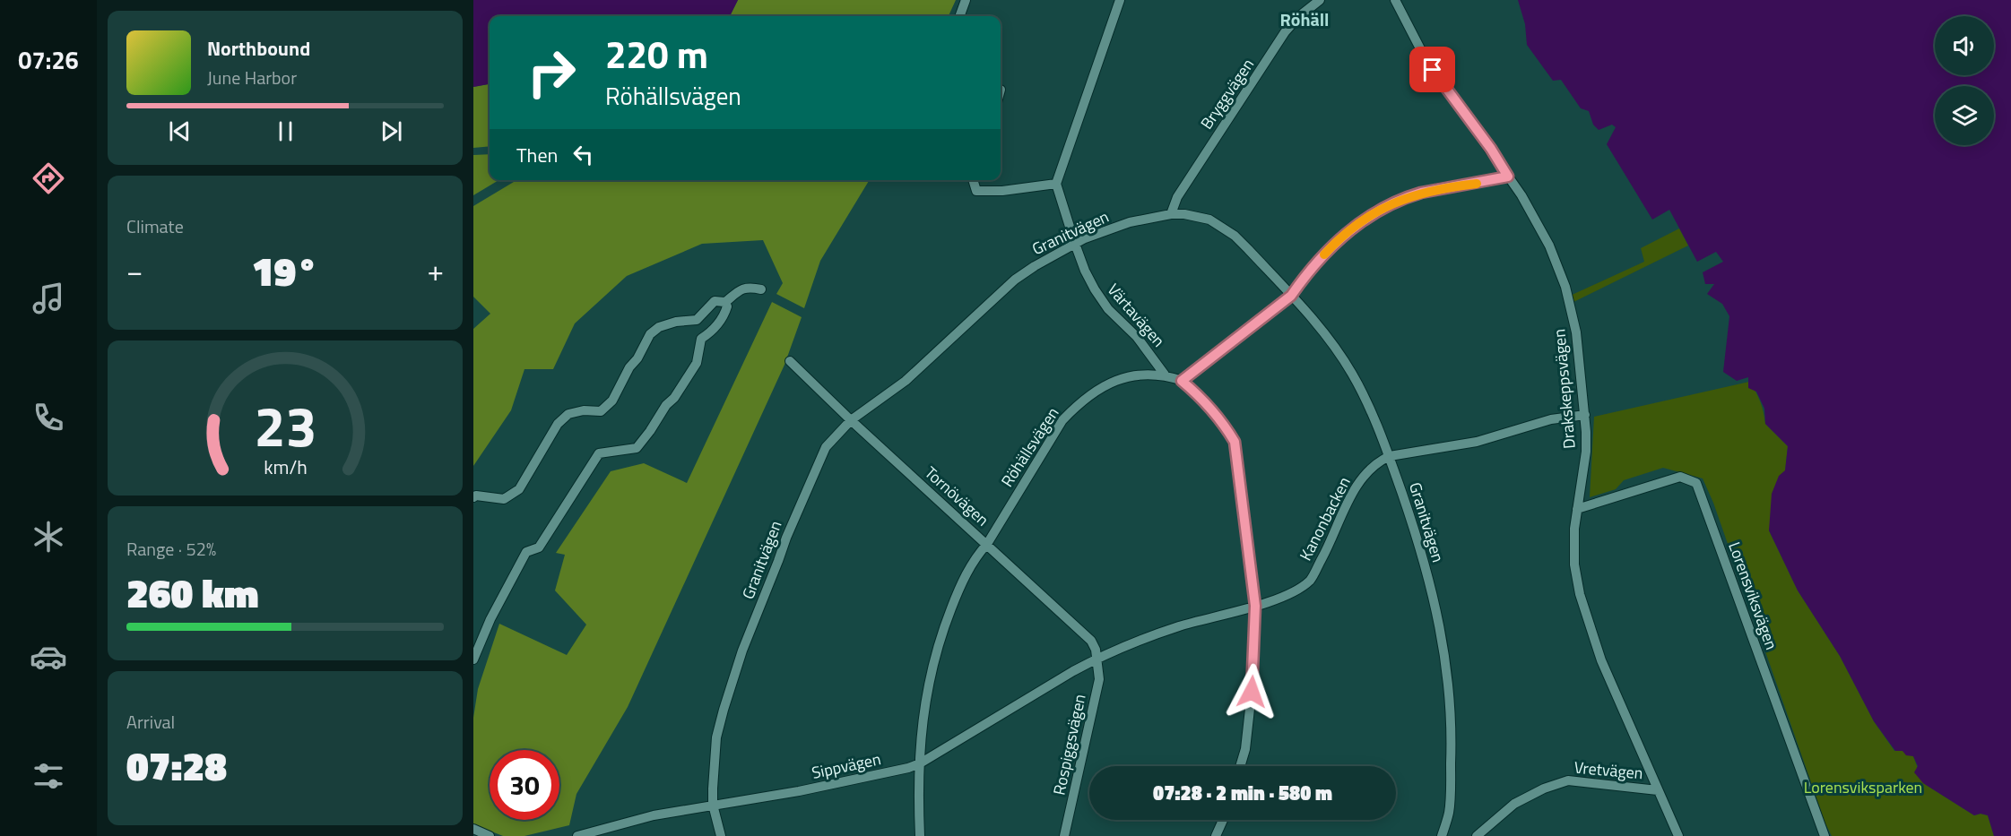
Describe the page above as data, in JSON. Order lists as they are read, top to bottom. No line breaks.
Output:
{"streets":{"street":["Bryggvägen","Granitvägen","Värtavägen","Drakskeppsvägen","Röhällsvägen","Tornövägen","Kanonbacken","Lorensviksvägen","Rospiggsvägen","Sippvägen","Vretvägen"]},"crossings":[["Bryggvägen","Granitvägen"],["Granitvägen","Värtavägen"],["Granitvägen","Tornövägen"],["Granitvägen","Kanonbacken"],["Granitvägen","Sippvägen"],["Värtavägen","Röhällsvägen"],["Drakskeppsvägen","Kanonbacken"],["Drakskeppsvägen","Lorensviksvägen"],["Drakskeppsvägen","Vretvägen"],["Röhällsvägen","Tornövägen"],["Röhällsvägen","Sippvägen"],["Tornövägen","Kanonbacken"],["Tornövägen","Rospiggsvägen"],["Tornövägen","Sippvägen"],["Kanonbacken","Rospiggsvägen"],["Kanonbacken","Sippvägen"],["Rospiggsvägen","Sippvägen"]],"districts":["Röhäll"],"parks":["Lorensviksparken"],"page":{"tabs":"07:26","turn":["220 m","Röhällsvägen"],"song":["Northbound","June Harbor"],"then":"Then","tile":["Climate",["Range · 52%","260 km"],["Arrival","07:28"]],"heat":["−","19°","+"],"limit":"30","trip":"07:28 · 2 min · 580 m","gauge":["23","km/h"]}}
